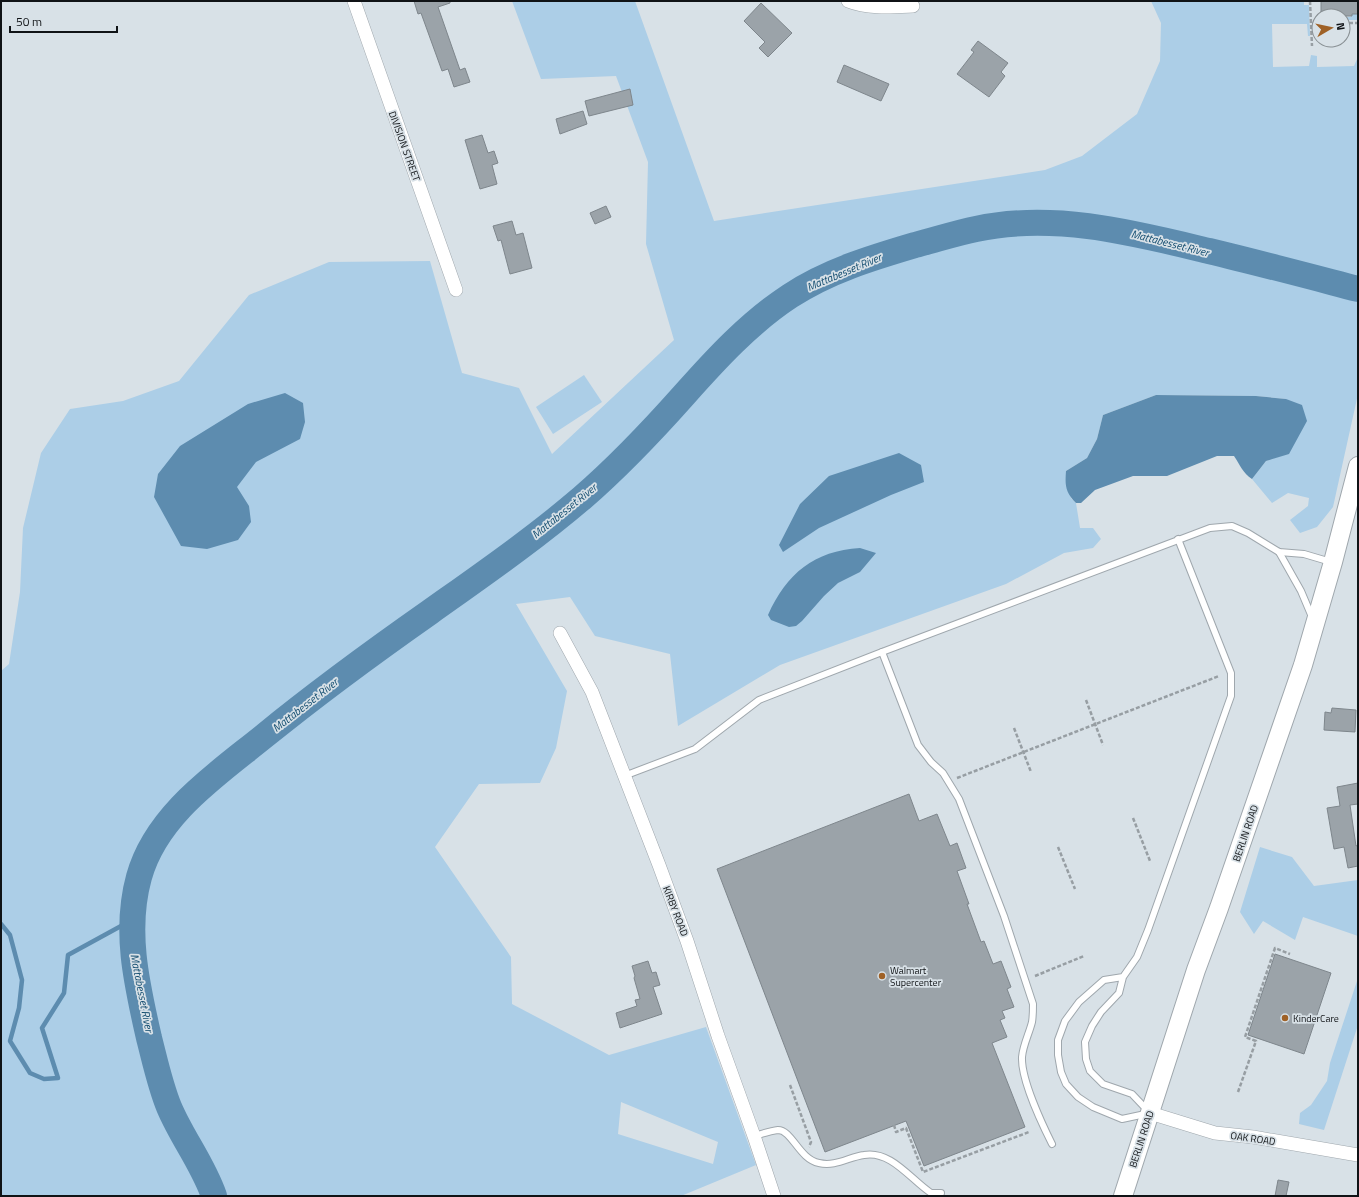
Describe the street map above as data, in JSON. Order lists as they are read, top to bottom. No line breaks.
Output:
{"streets":{"main road":["BERLIN ROAD"],"street":["DIVISION STREET","KIRBY ROAD","OAK ROAD"]},"crossings":[["BERLIN ROAD","OAK ROAD"]],"water":["Mattabesset River"],"places":["Walmart Supercenter","KinderCare"],"scale_bar":"50 m","north":"right"}
